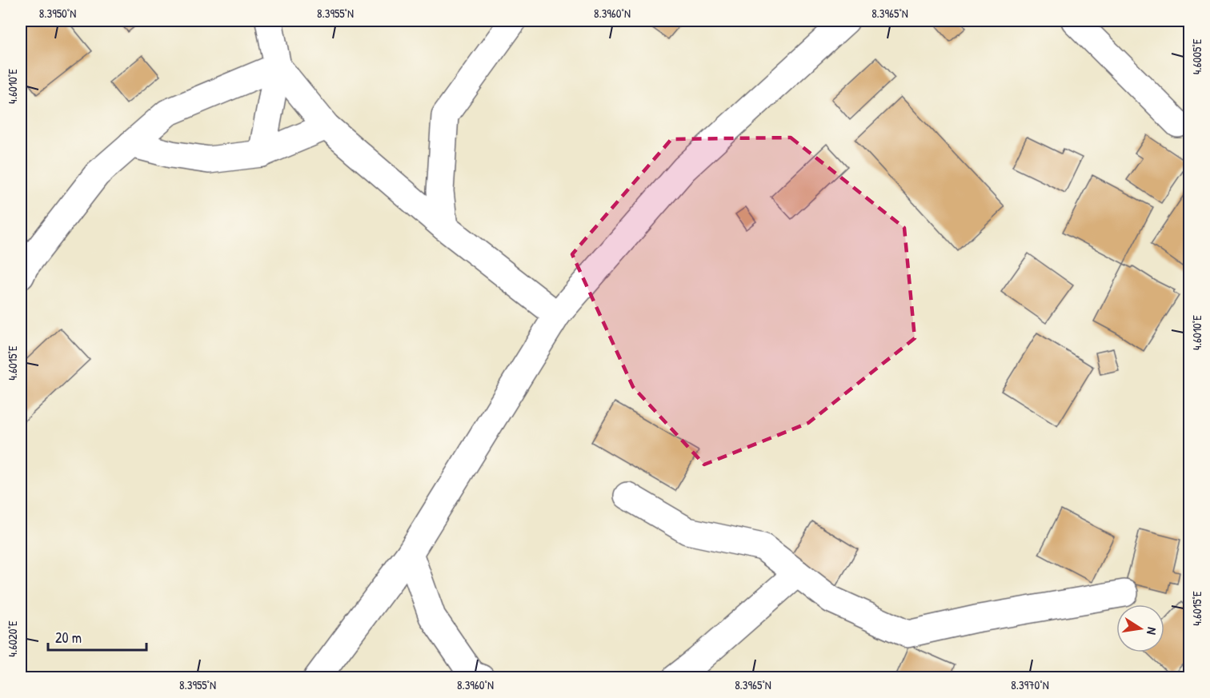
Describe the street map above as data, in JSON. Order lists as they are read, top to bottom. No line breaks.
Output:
{"scale_bar":"20 m","north":"right","coordinates":["8.3950°N","8.3955°N","8.3960°N","8.3965°N","4.6005°E","4.6010°E","4.6015°E","4.6020°E","8.3970°N"]}
